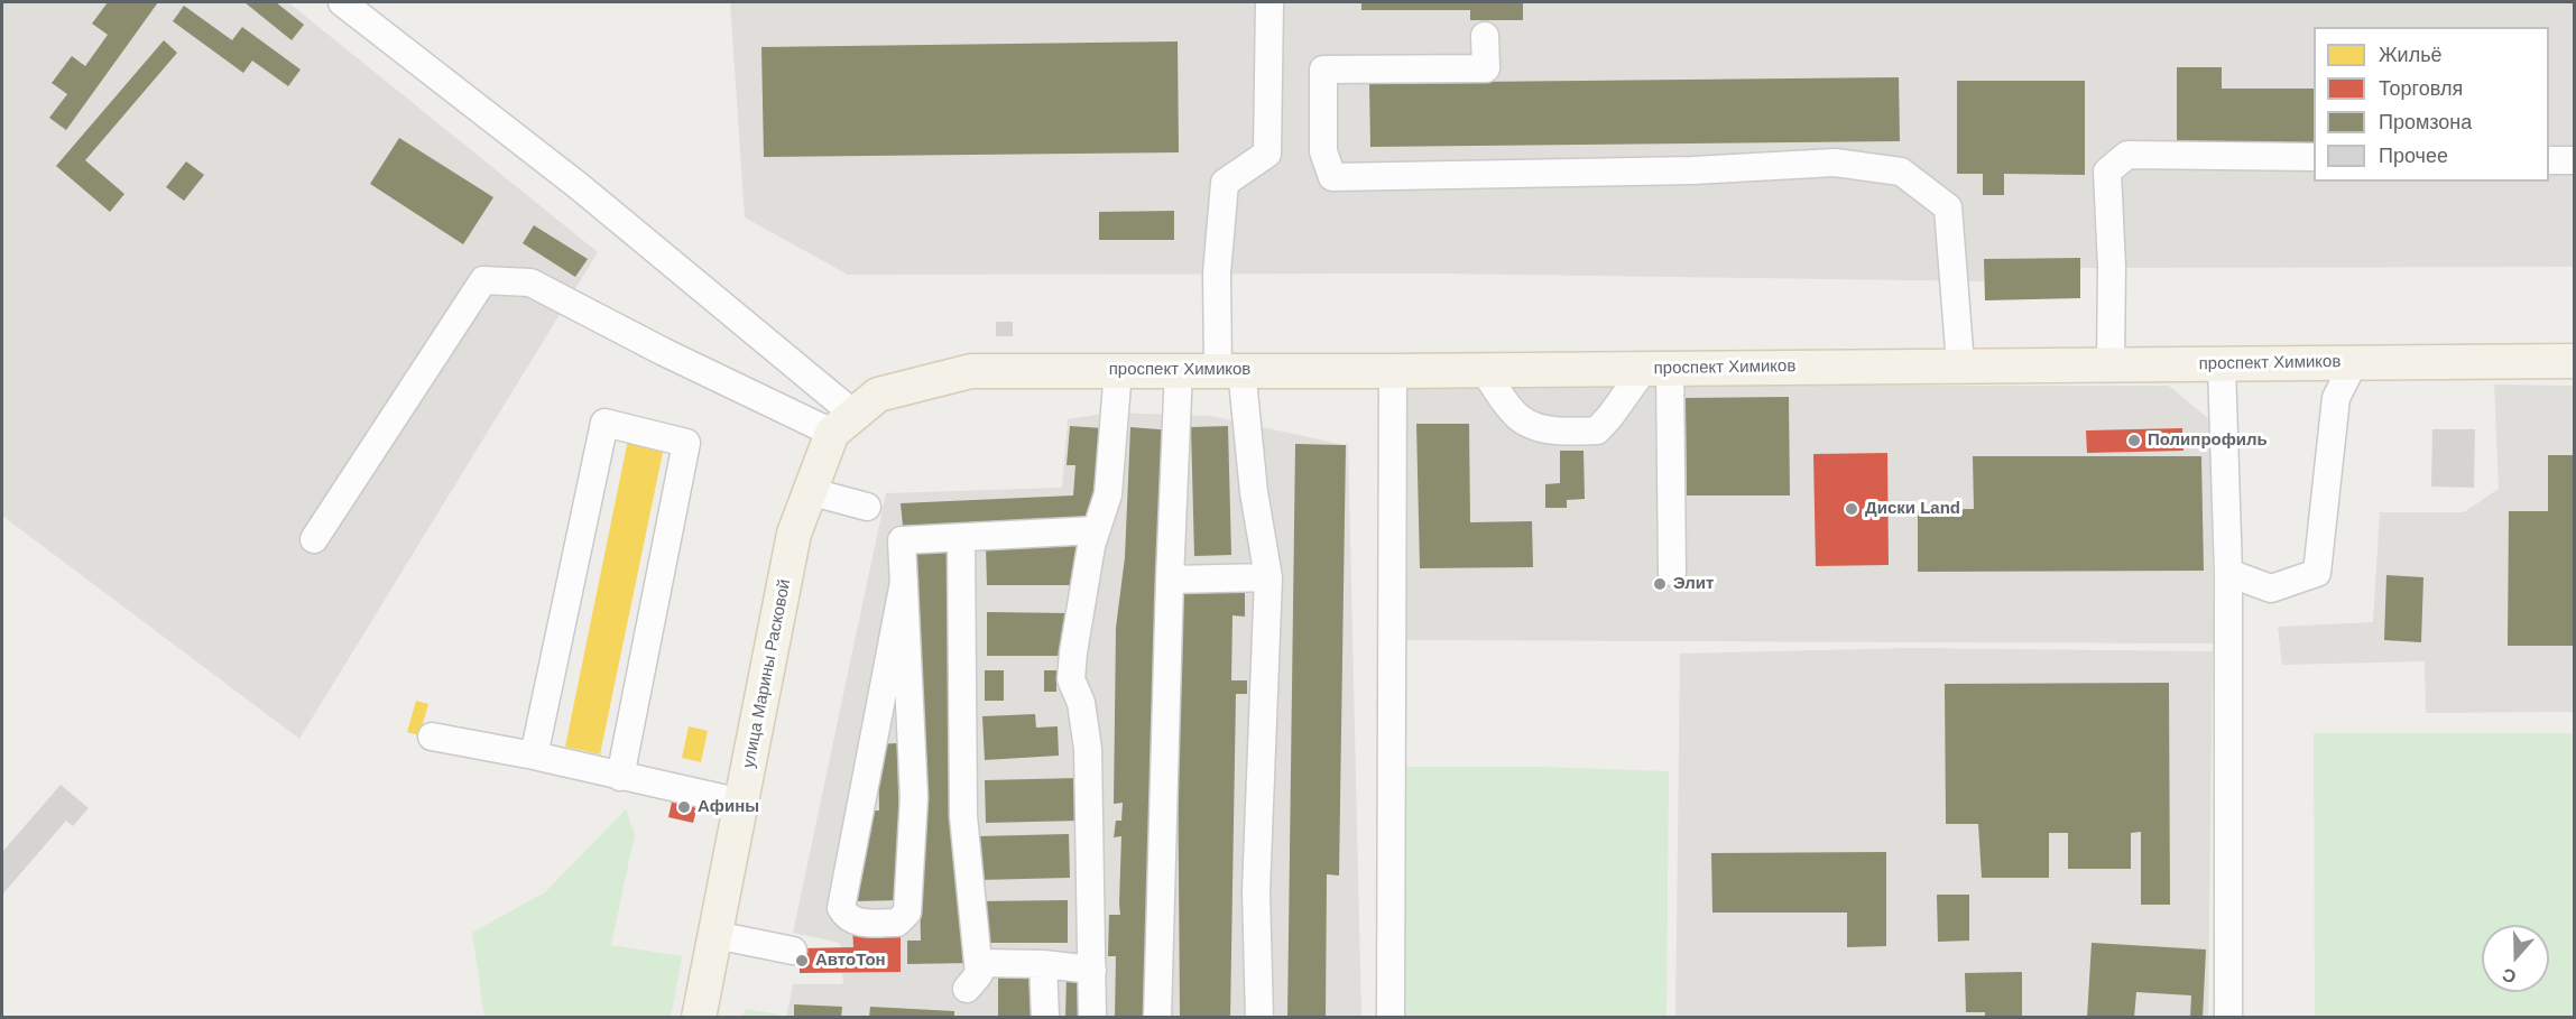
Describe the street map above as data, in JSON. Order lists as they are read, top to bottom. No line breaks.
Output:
{"streets":{"main road":["проспект Химиков","улица Марины Расковой"]},"crossings":[["проспект Химиков","улица Марины Расковой"]],"places":["Полипрофиль","Диски Land","Элит","Афины","АвтоТон"],"legend":["Жильё","Торговля","Промзона","Прочее"],"north":"bottom"}
